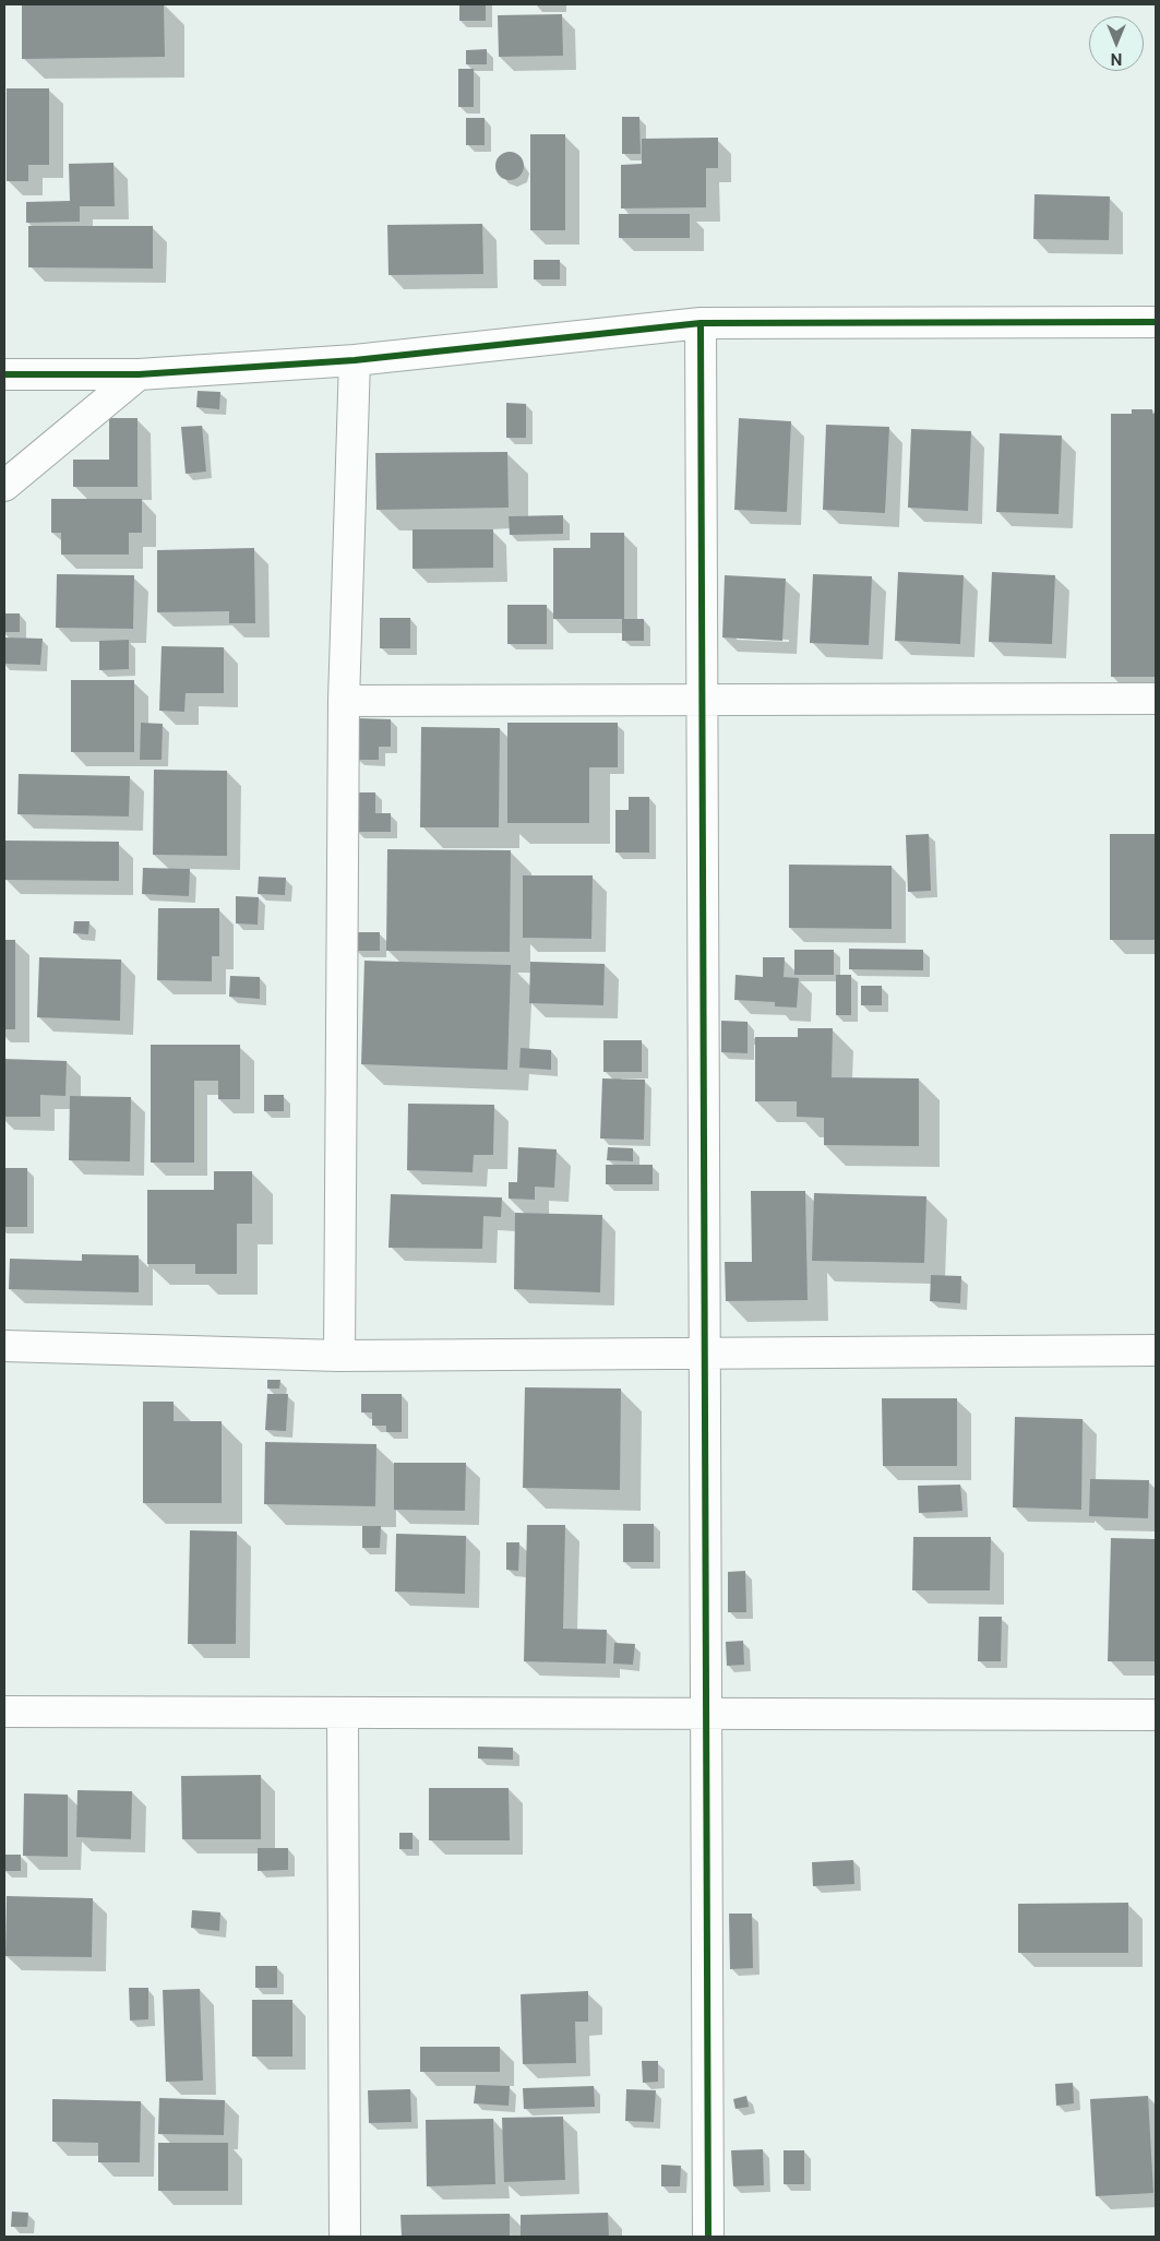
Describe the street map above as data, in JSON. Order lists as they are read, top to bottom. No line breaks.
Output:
{"north":"bottom"}
